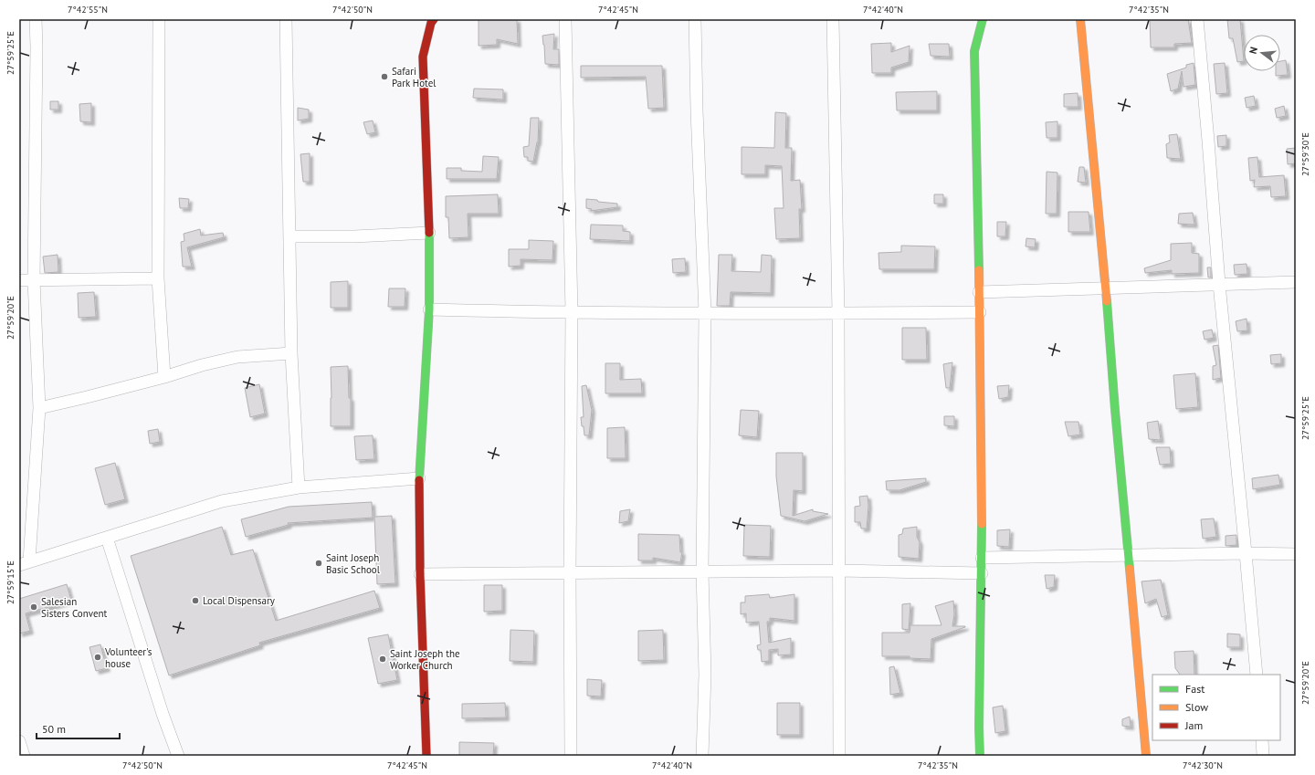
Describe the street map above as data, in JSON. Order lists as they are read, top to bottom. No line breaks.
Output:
{"places":["Safari Park Hotel","Saint Joseph Basic School","Local Dispensary","Salesian Sisters Convent","Volunteer's house","Saint Joseph the Worker Church"],"legend":["Fast","Slow","Jam"],"scale_bar":"50 m","north":"left","coordinates":["7°42'55\"N","7°42'50\"N","7°42'45\"N","7°42'40\"N","7°42'35\"N","27°59'25\"E","27°59'30\"E","27°59'20\"E","27°59'15\"E","7°42'30\"N"]}
